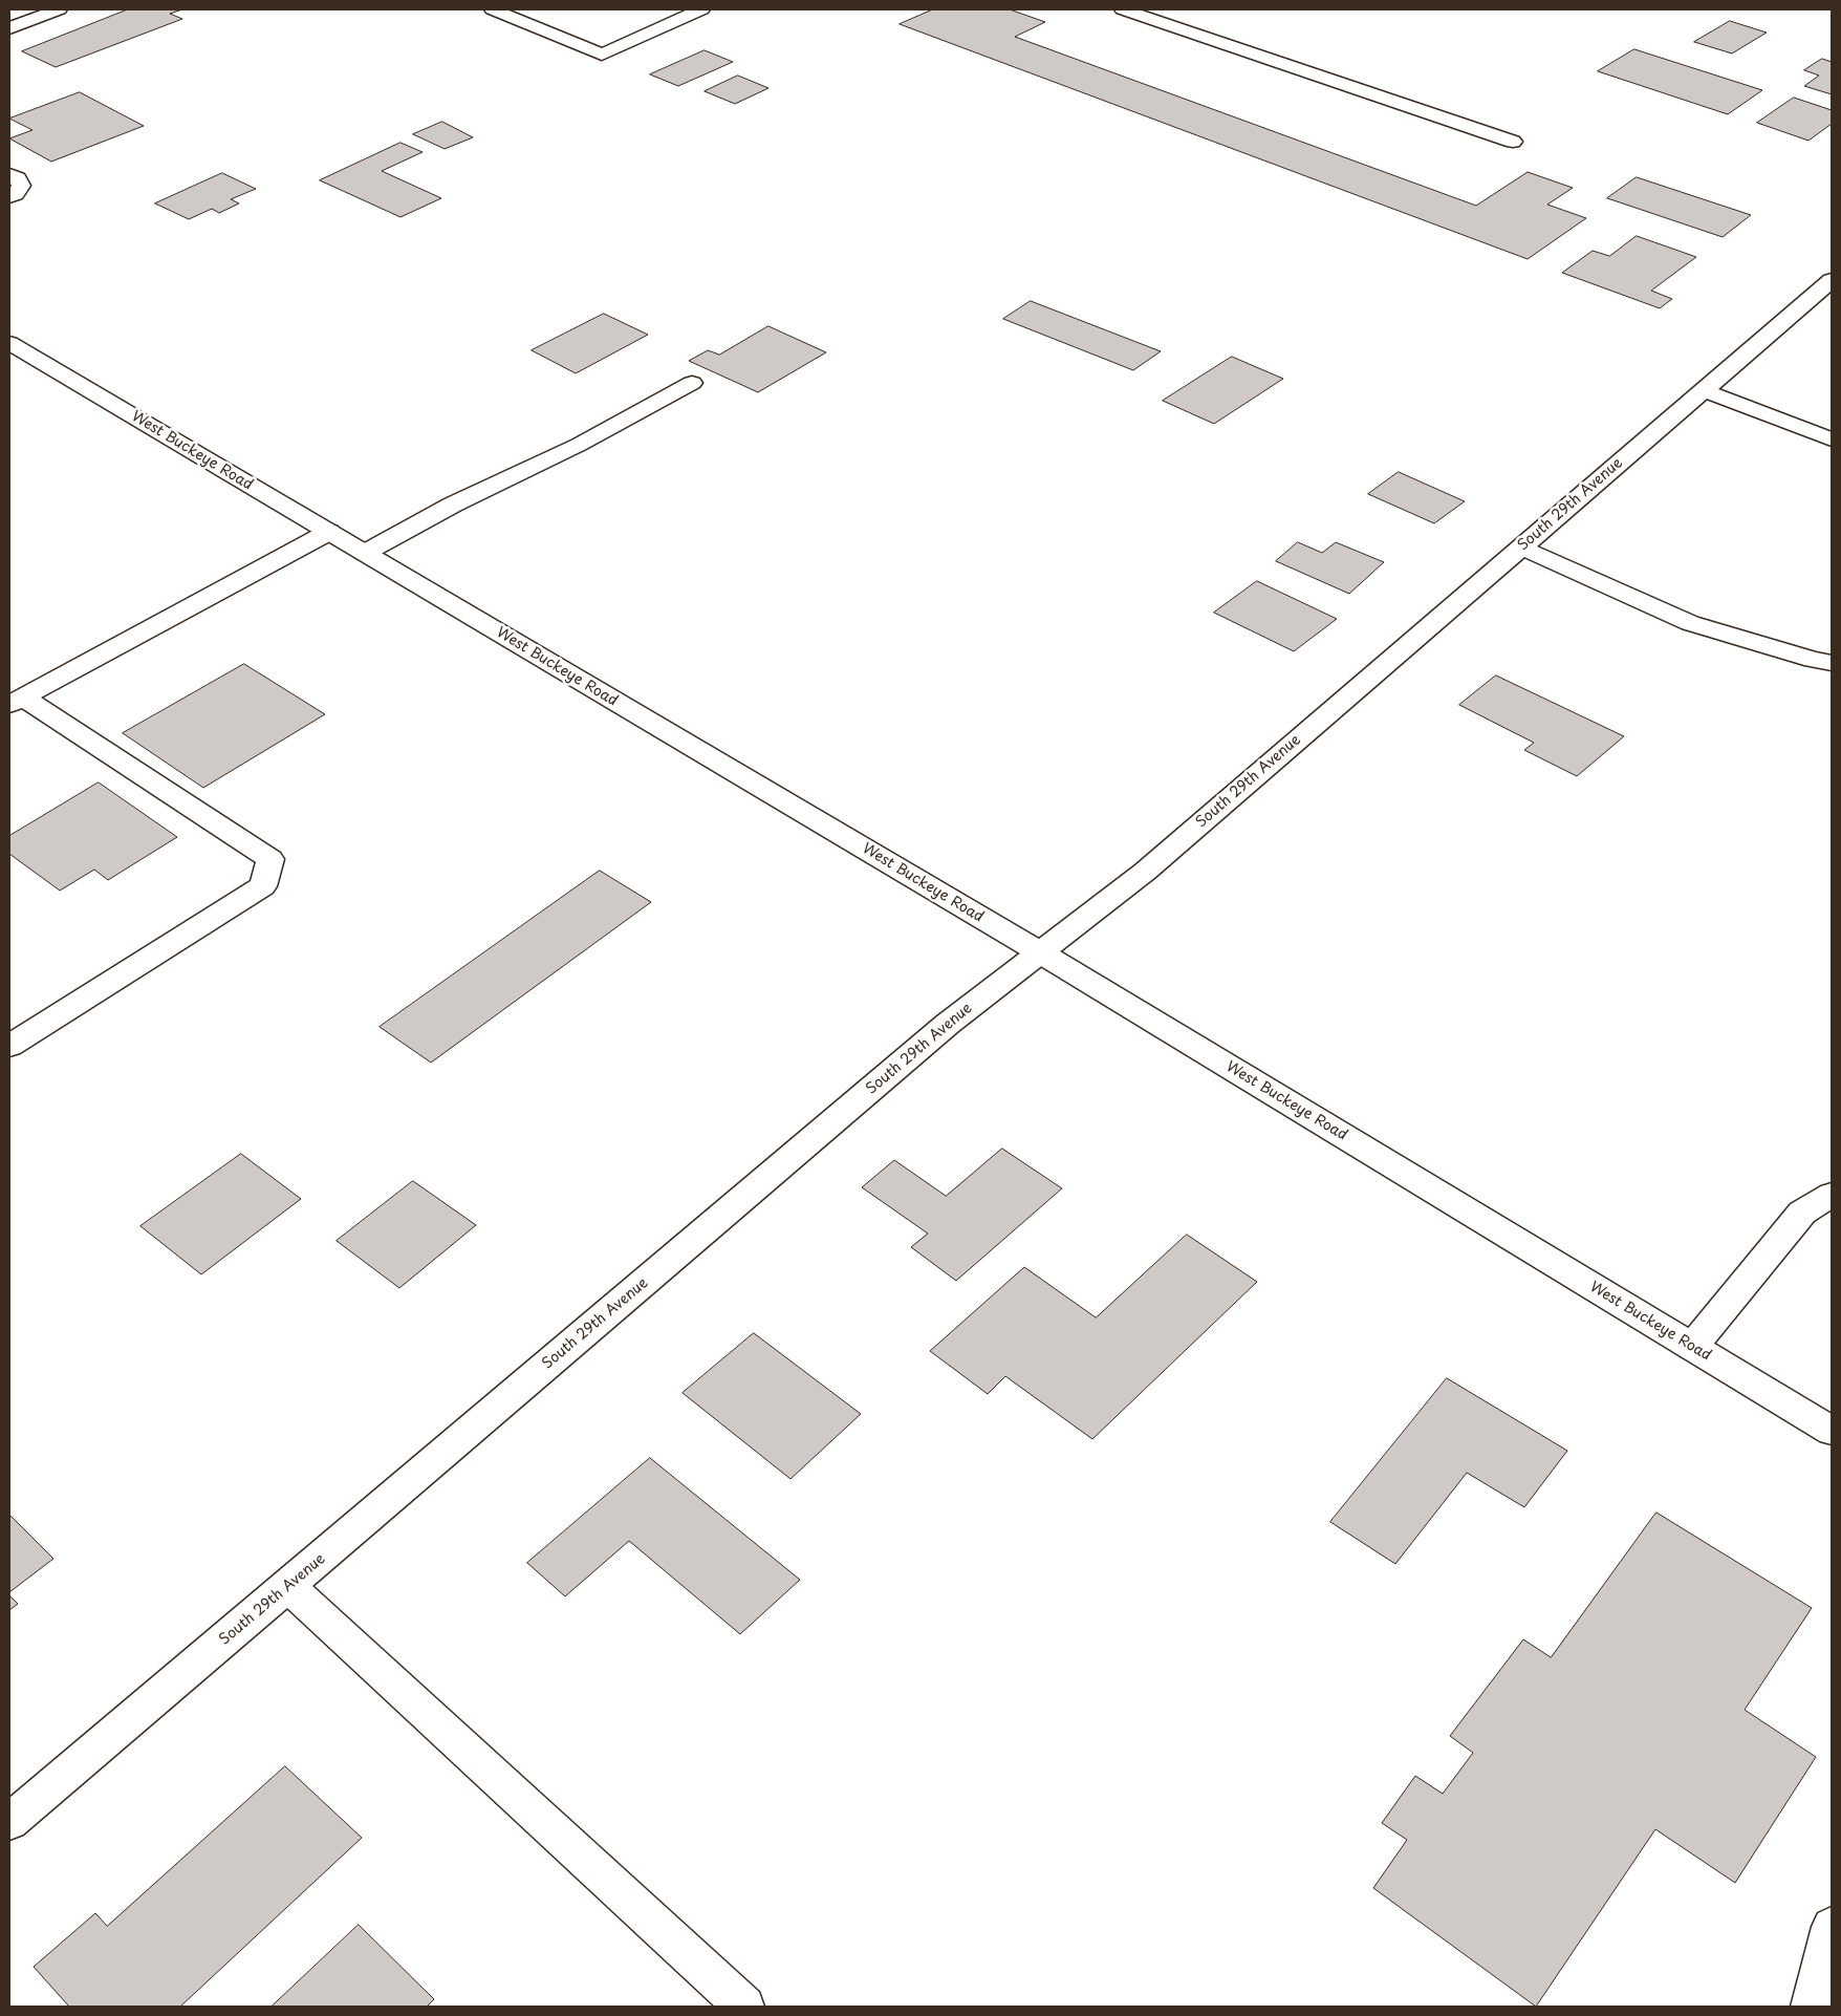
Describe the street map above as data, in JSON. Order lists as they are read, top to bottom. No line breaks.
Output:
{"streets":{"street":["West Buckeye Road","South 29th Avenue"]},"crossings":[["West Buckeye Road","South 29th Avenue"]]}
